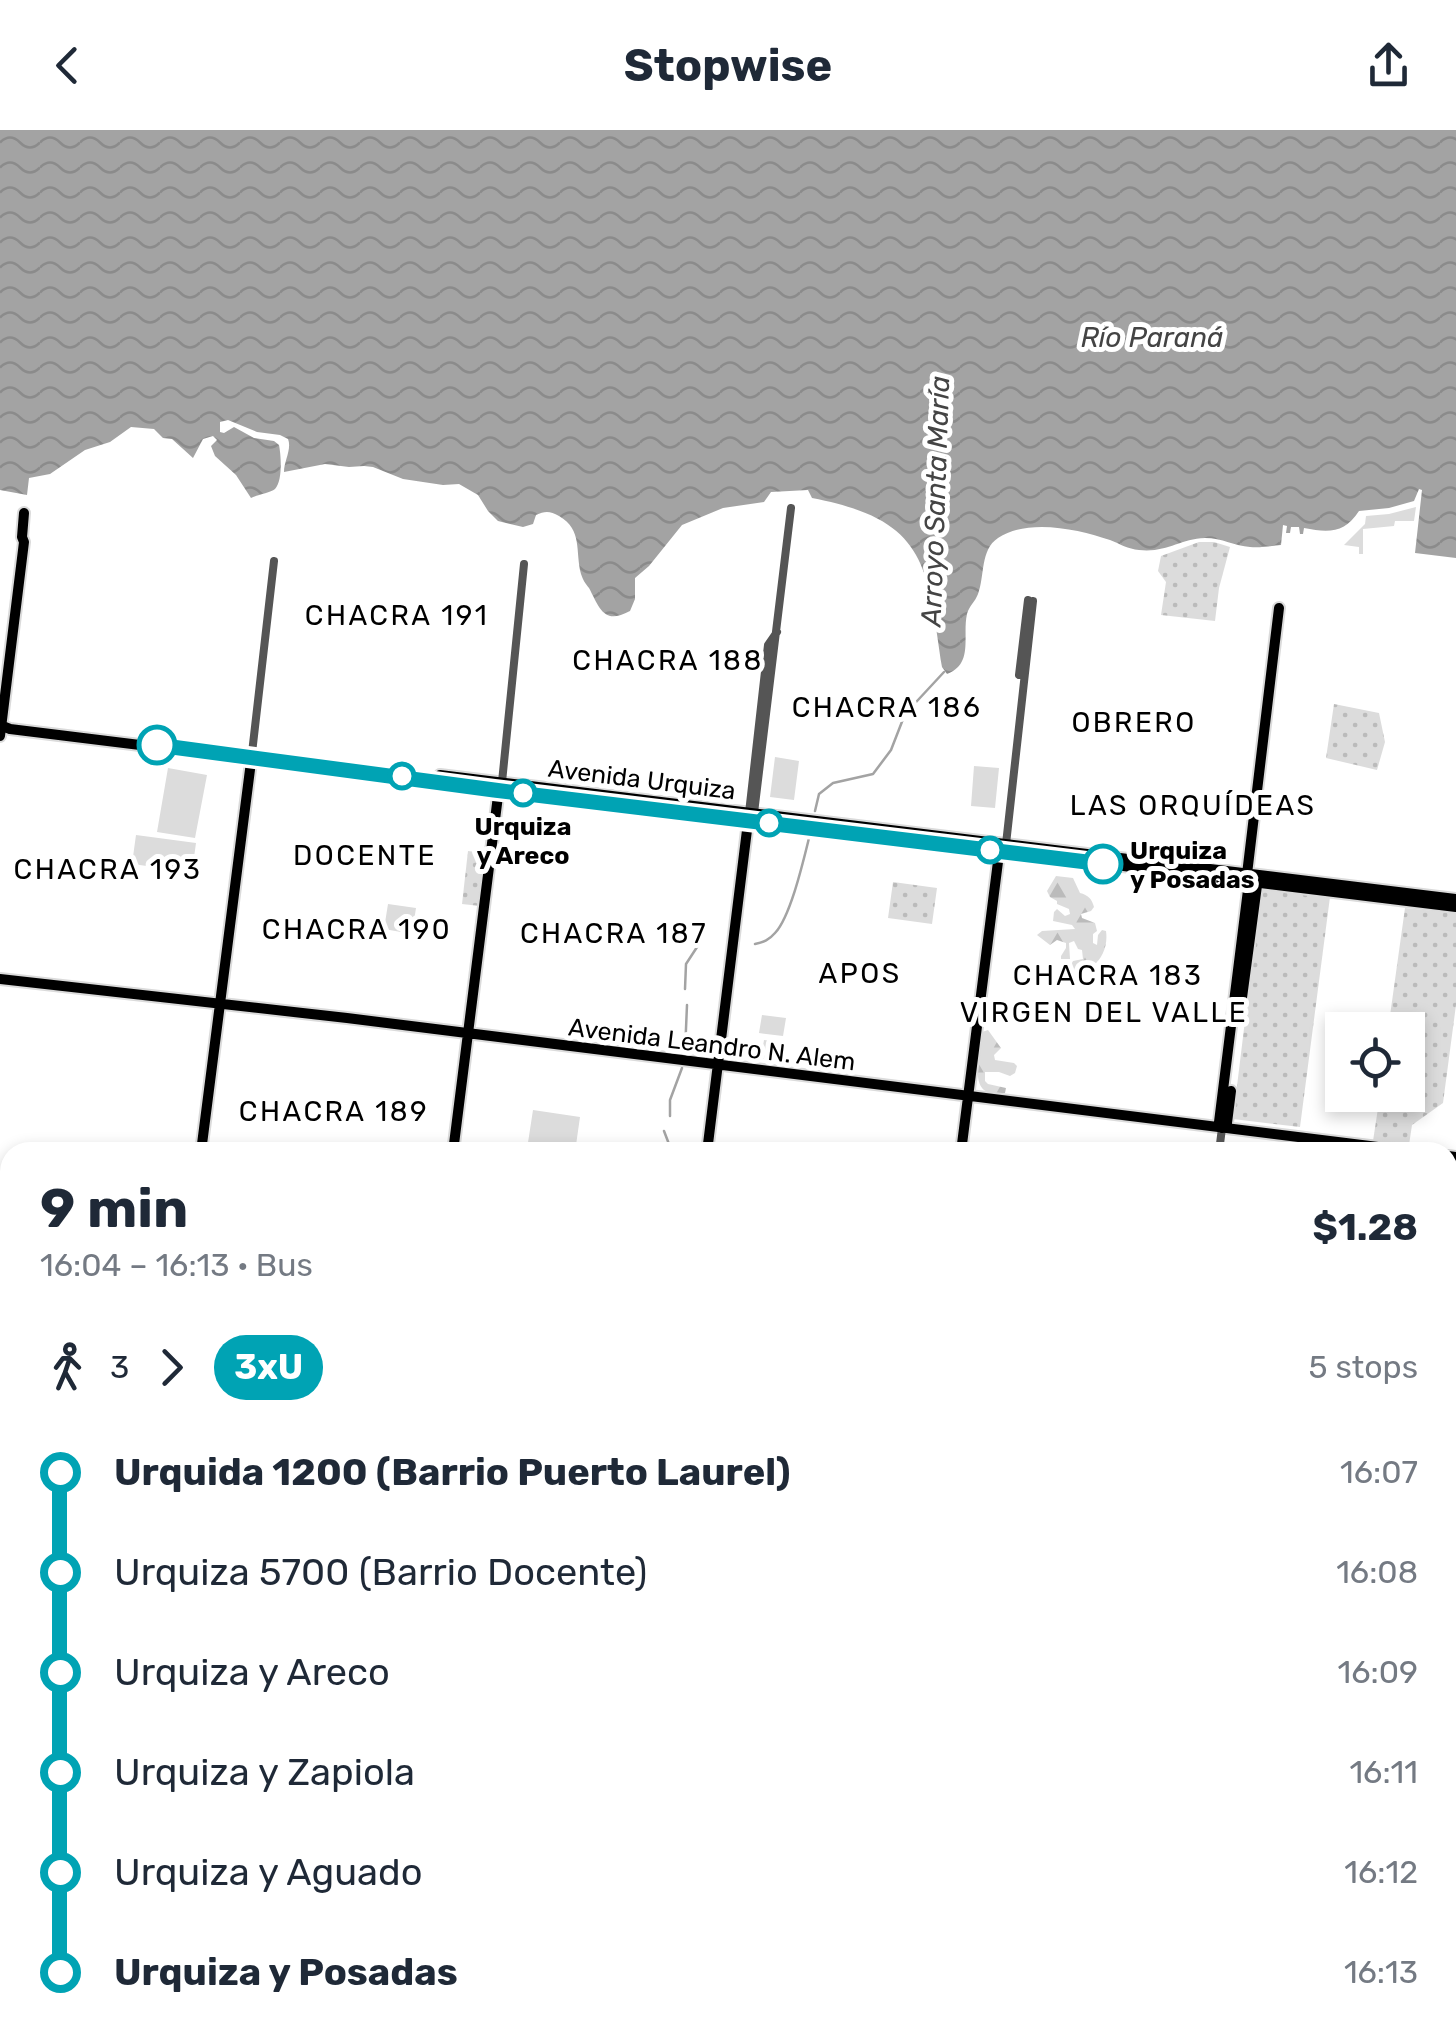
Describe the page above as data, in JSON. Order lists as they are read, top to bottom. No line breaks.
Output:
{"streets":{"main road":["Avenida Urquiza","Avenida Leandro N. Alem"]},"districts":["CHACRA 191","CHACRA 188","CHACRA 186","OBRERO","LAS ORQUÍDEAS","DOCENTE","CHACRA 193","CHACRA 190","CHACRA 187","APOS","CHACRA 183","VIRGEN DEL VALLE","CHACRA 189"],"water":["Río Paraná","Arroyo Santa María"],"places":["Urquiza y Areco","Urquiza y Posadas"],"lines":["bus line 3xU"],"page":{"header":"Stopwise","heading":["9 min","16:04 – 16:13 · Bus","$1.28"],"legs":["3","3xU","5 stops"],"list":[{"name":"Urquida 1200 (Barrio Puerto Laurel)","value":"16:07"},{"name":"Urquiza 5700 (Barrio Docente)","value":"16:08"},{"name":"Urquiza y Areco","value":"16:09"},{"name":"Urquiza y Zapiola","value":"16:11"},{"name":"Urquiza y Aguado","value":"16:12"},{"name":"Urquiza y Posadas","value":"16:13"}]}}
